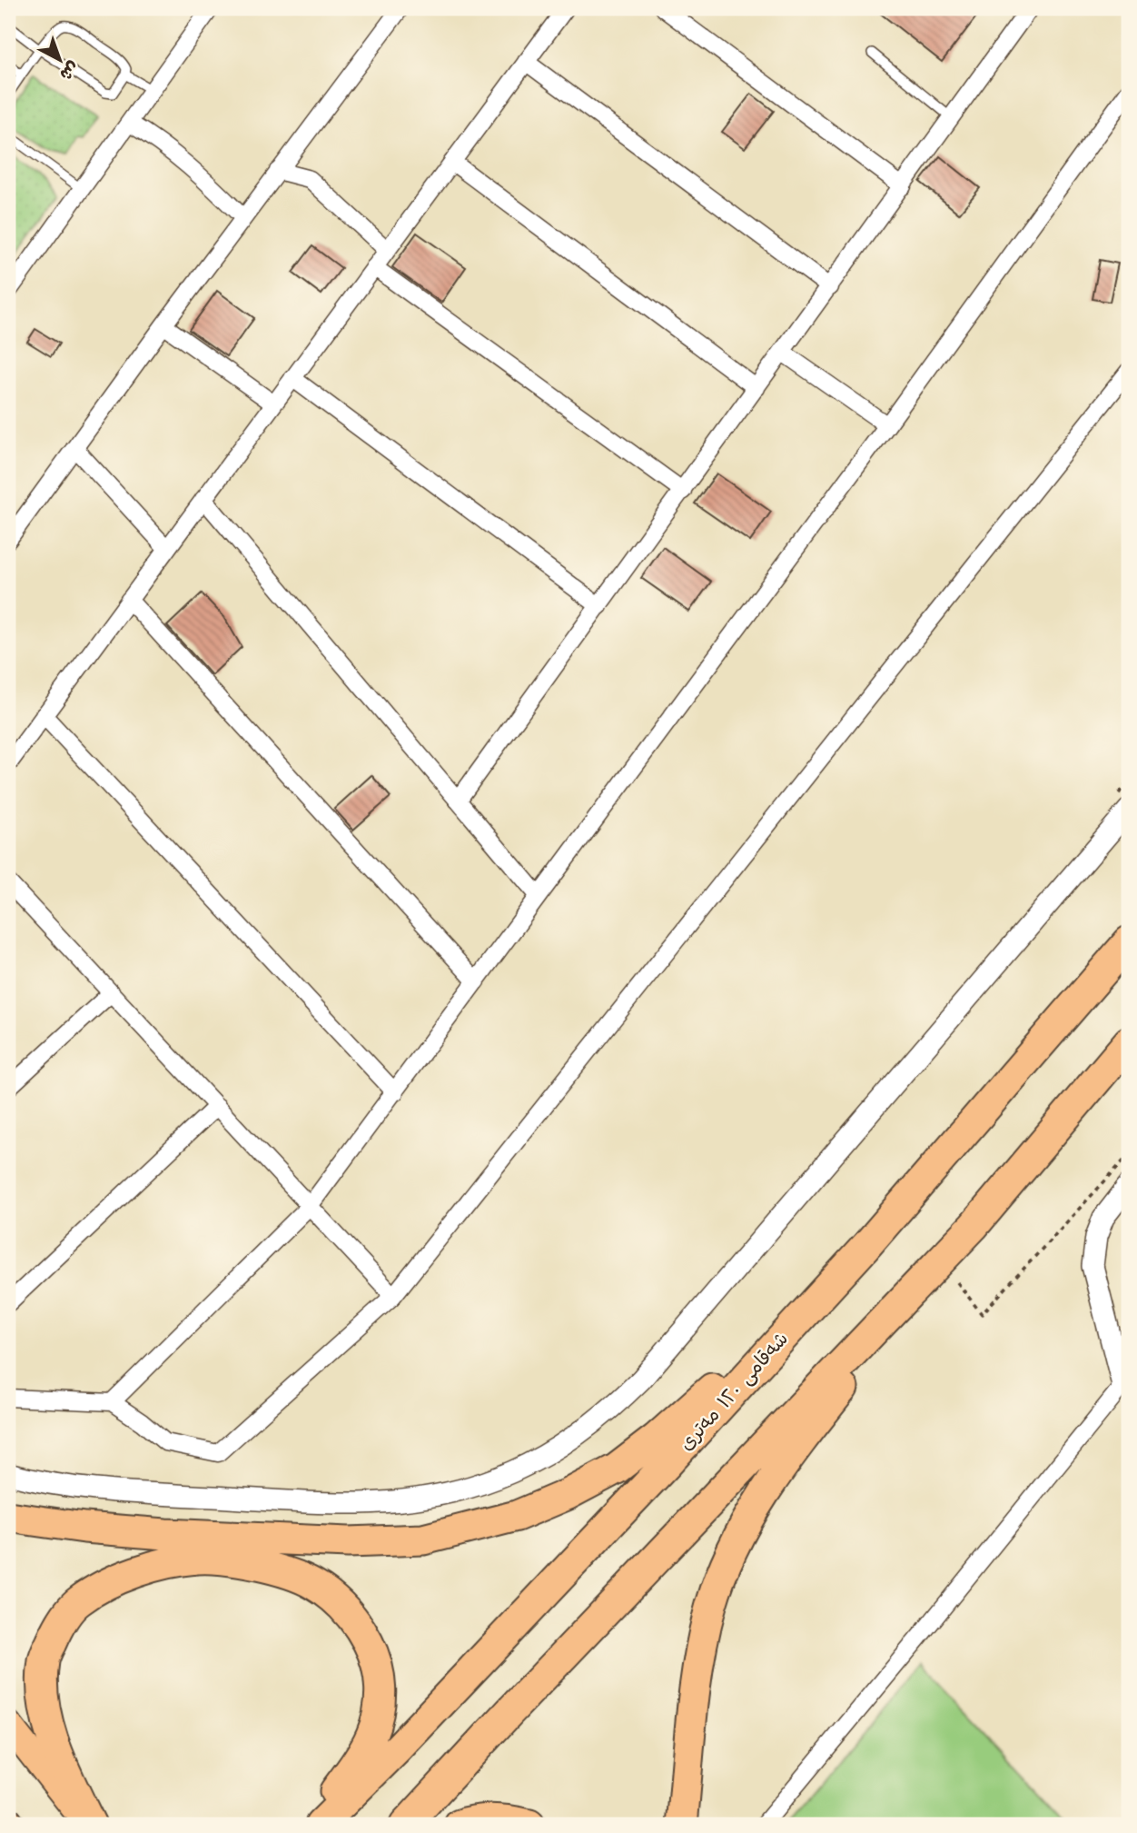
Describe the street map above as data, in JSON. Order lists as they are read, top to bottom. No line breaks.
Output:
{"streets":{"highway":["شەقامی ١٢٠ مەتری"]},"north":"bottom right"}
